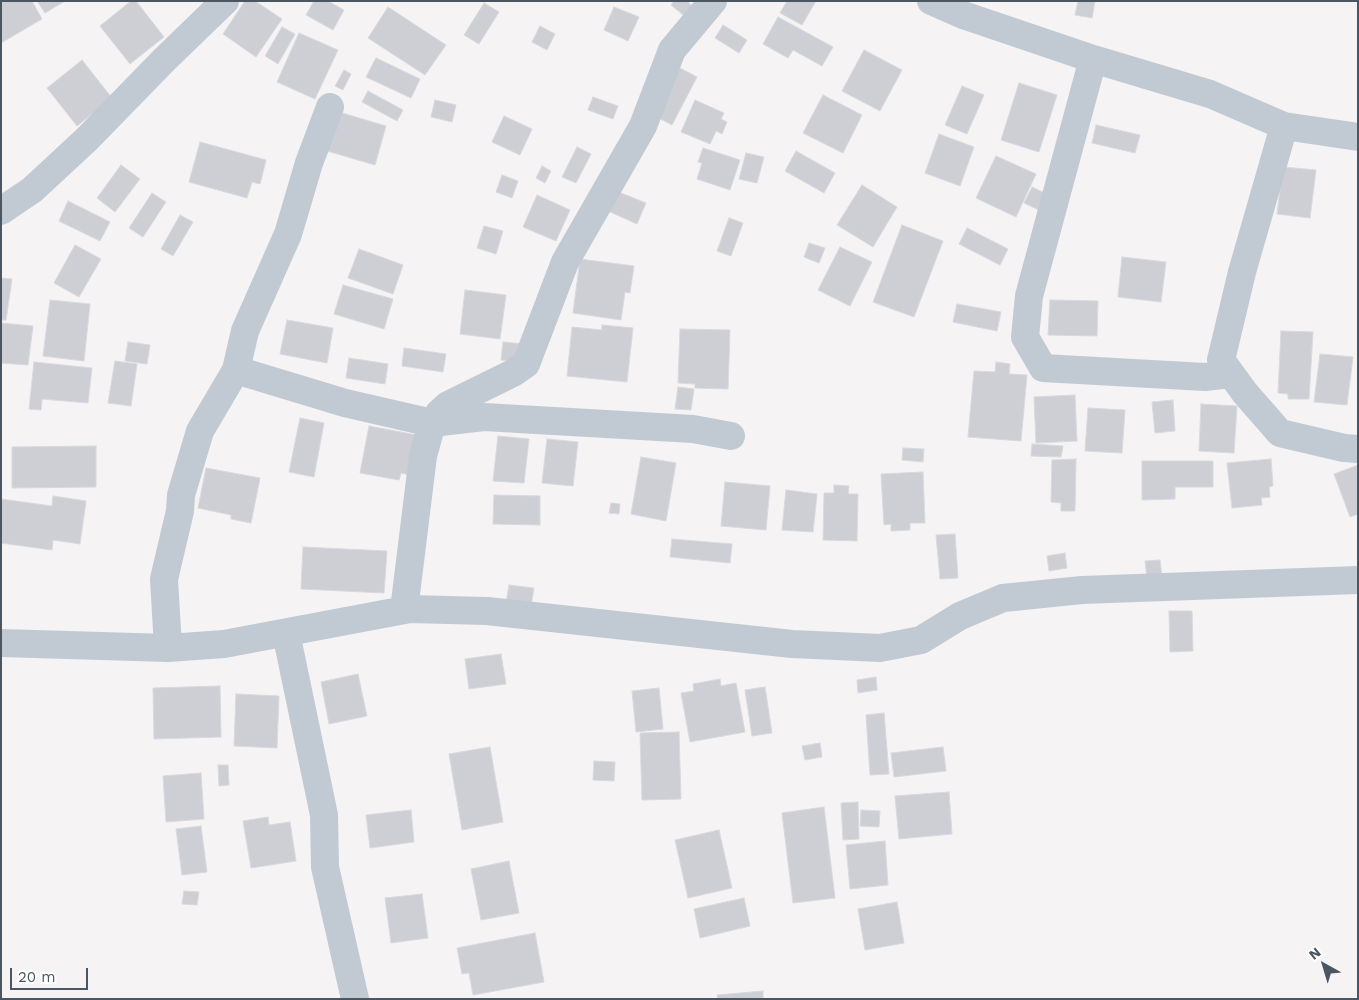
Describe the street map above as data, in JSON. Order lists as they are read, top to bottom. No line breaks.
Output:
{"scale_bar":"20 m","north":"top left"}
